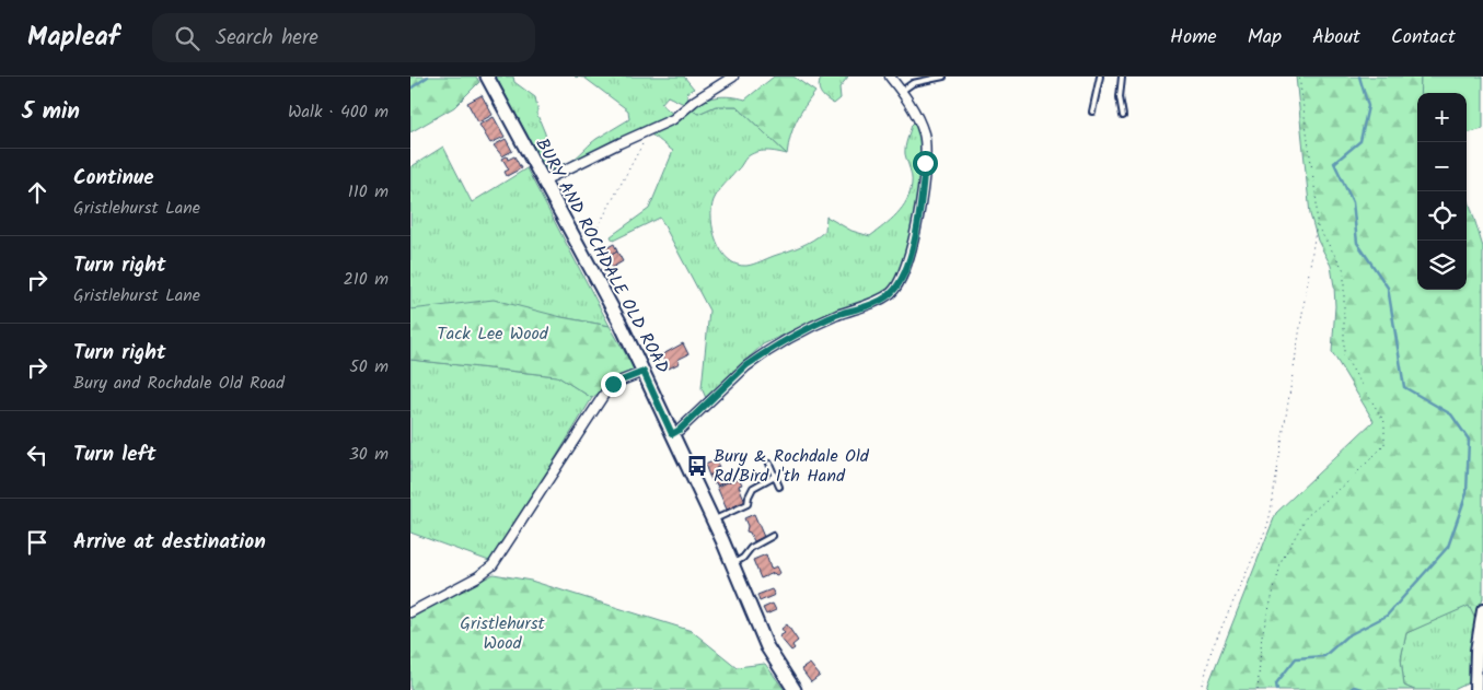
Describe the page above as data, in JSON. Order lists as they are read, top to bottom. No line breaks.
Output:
{"streets":{"main road":["BURY AND ROCHDALE OLD ROAD"]},"parks":["Tack Lee Wood","Gristlehurst Wood"],"places":{"bus stop":["Bury & Rochdale Old Rd/Bird I'th Hand"]},"page":{"header":"Mapleaf","search":"Search here","nav":["Home","Map","About","Contact"],"heading":["5 min","Walk · 400 m"],"map_buttons":["+","−"],"list":[["Continue","Gristlehurst Lane","110 m"],["Turn right","Gristlehurst Lane","210 m"],["Turn right","Bury and Rochdale Old Road","50 m"],["Turn left","30 m"],"Arrive at destination"]}}
